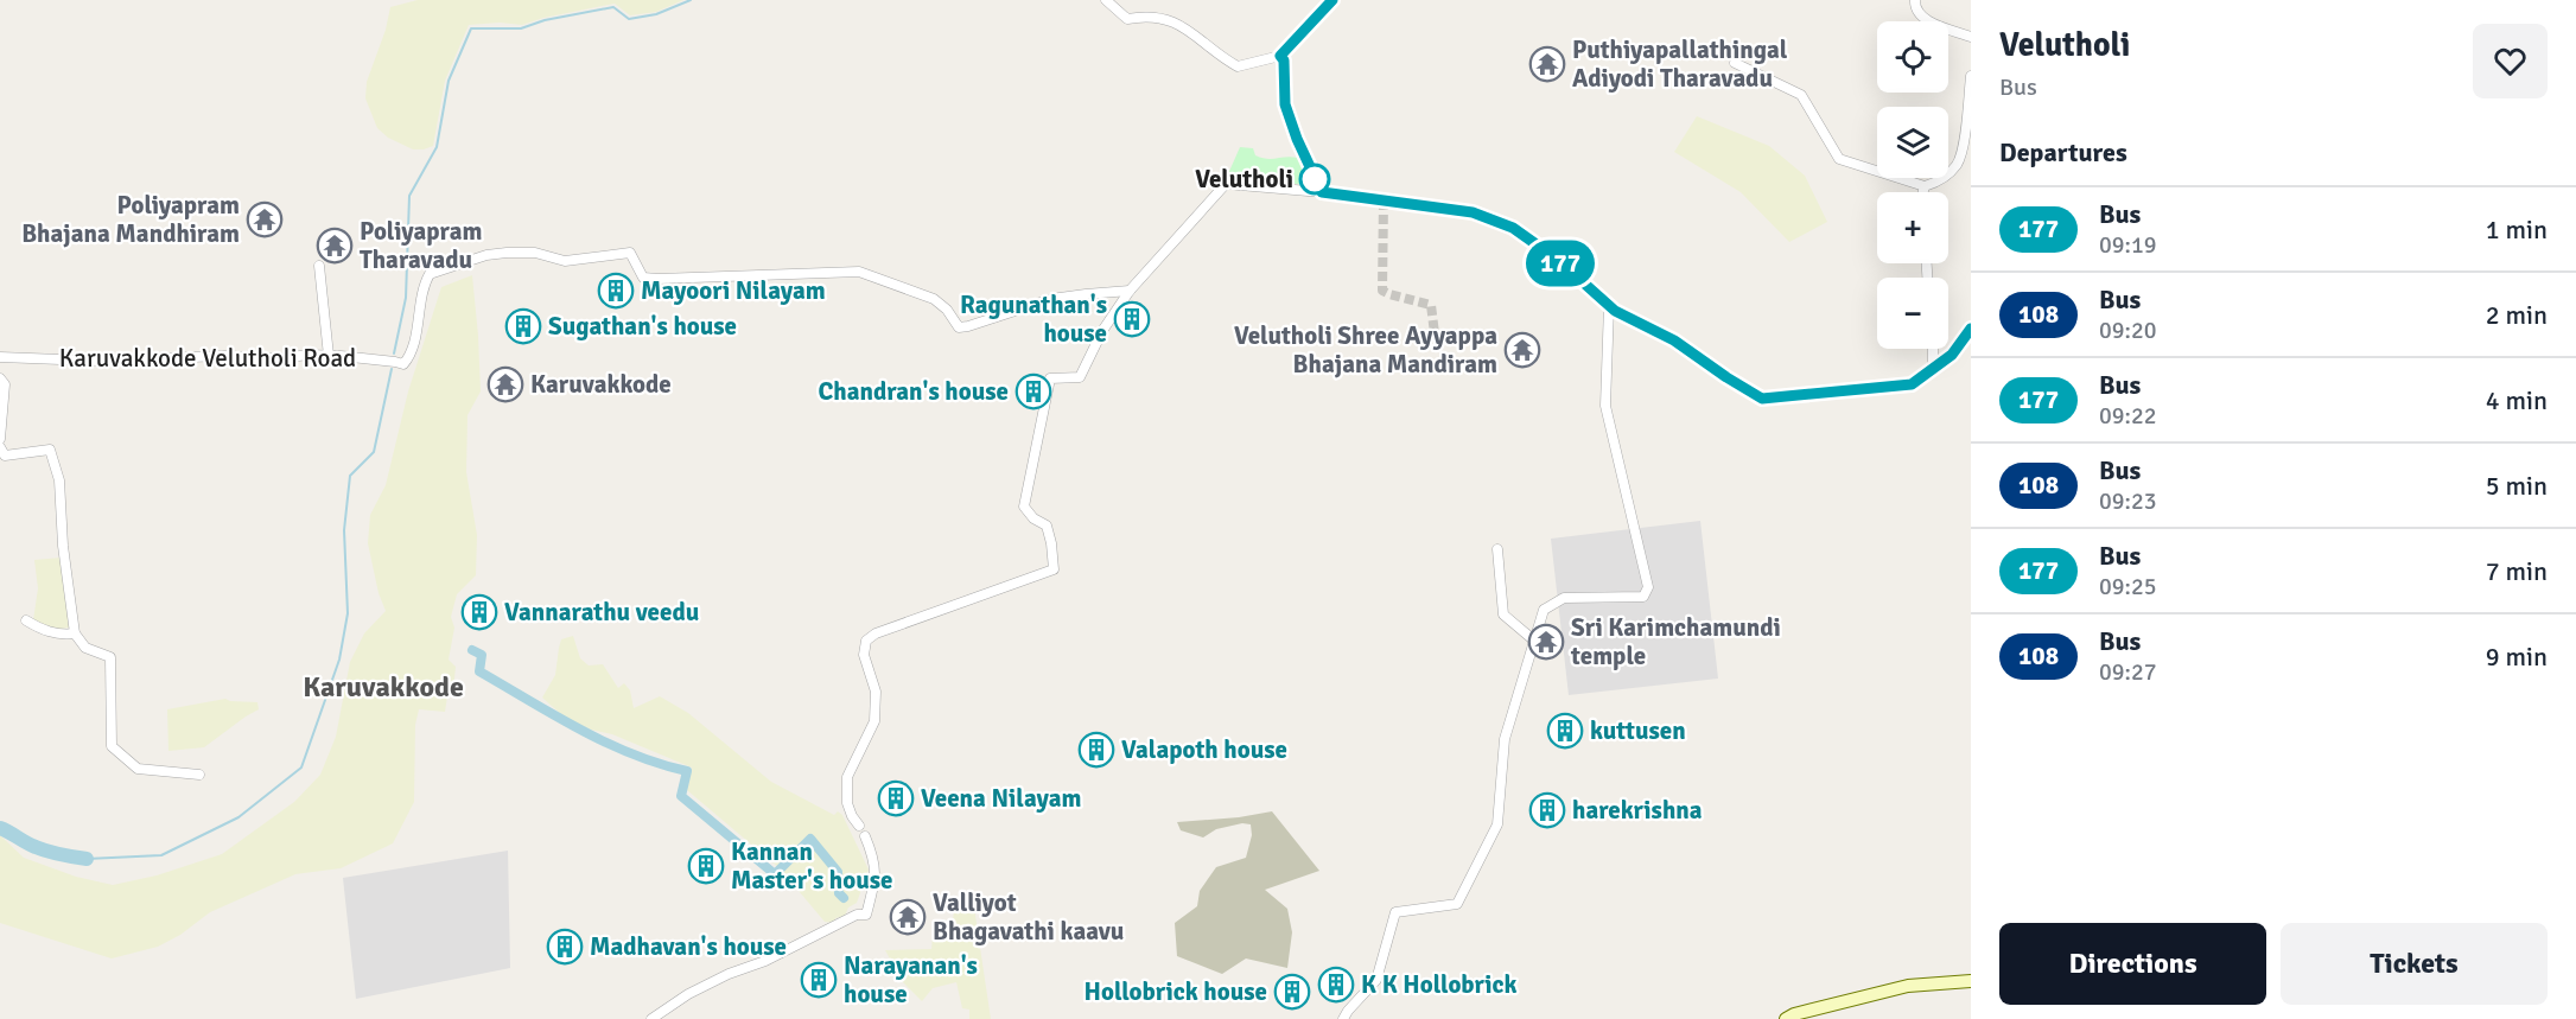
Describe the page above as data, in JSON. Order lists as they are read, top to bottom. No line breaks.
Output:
{"streets":{"street":["Karuvakkode Velutholi Road"]},"districts":["Karuvakkode"],"places":{"temple":["Puthiyapallathingal Adiyodi Tharavadu","Poliyapram Bhajana Mandhiram","Poliyapram Tharavadu","Velutholi Shree Ayyappa Bhajana Mandiram","Karuvakkode","Sri Karimchamundi temple","Valliyot Bhagavathi kaavu"],"other":["Velutholi"],"building":["Mayoori Nilayam","Ragunathan's house","Sugathan's house","Chandran's house","Vannarathu veedu","kuttusen","Valapoth house","Veena Nilayam","harekrishna","Kannan Master's house","Madhavan's house","Narayanan's house","K K Hollobrick","Hollobrick house"]},"lines":["bus line 177"],"page":{"on_map":"177","heading":[["Velutholi","Bus"],"Departures"],"map_buttons":["+","−"],"list":[{"mark":"177","name":"Bus","note":"09:19","value":"1 min"},{"mark":"108","name":"Bus","note":"09:20","value":"2 min"},{"mark":"177","name":"Bus","note":"09:22","value":"4 min"},{"mark":"108","name":"Bus","note":"09:23","value":"5 min"},{"mark":"177","name":"Bus","note":"09:25","value":"7 min"},{"mark":"108","name":"Bus","note":"09:27","value":"9 min"}],"buttons":["Directions","Tickets"]}}
